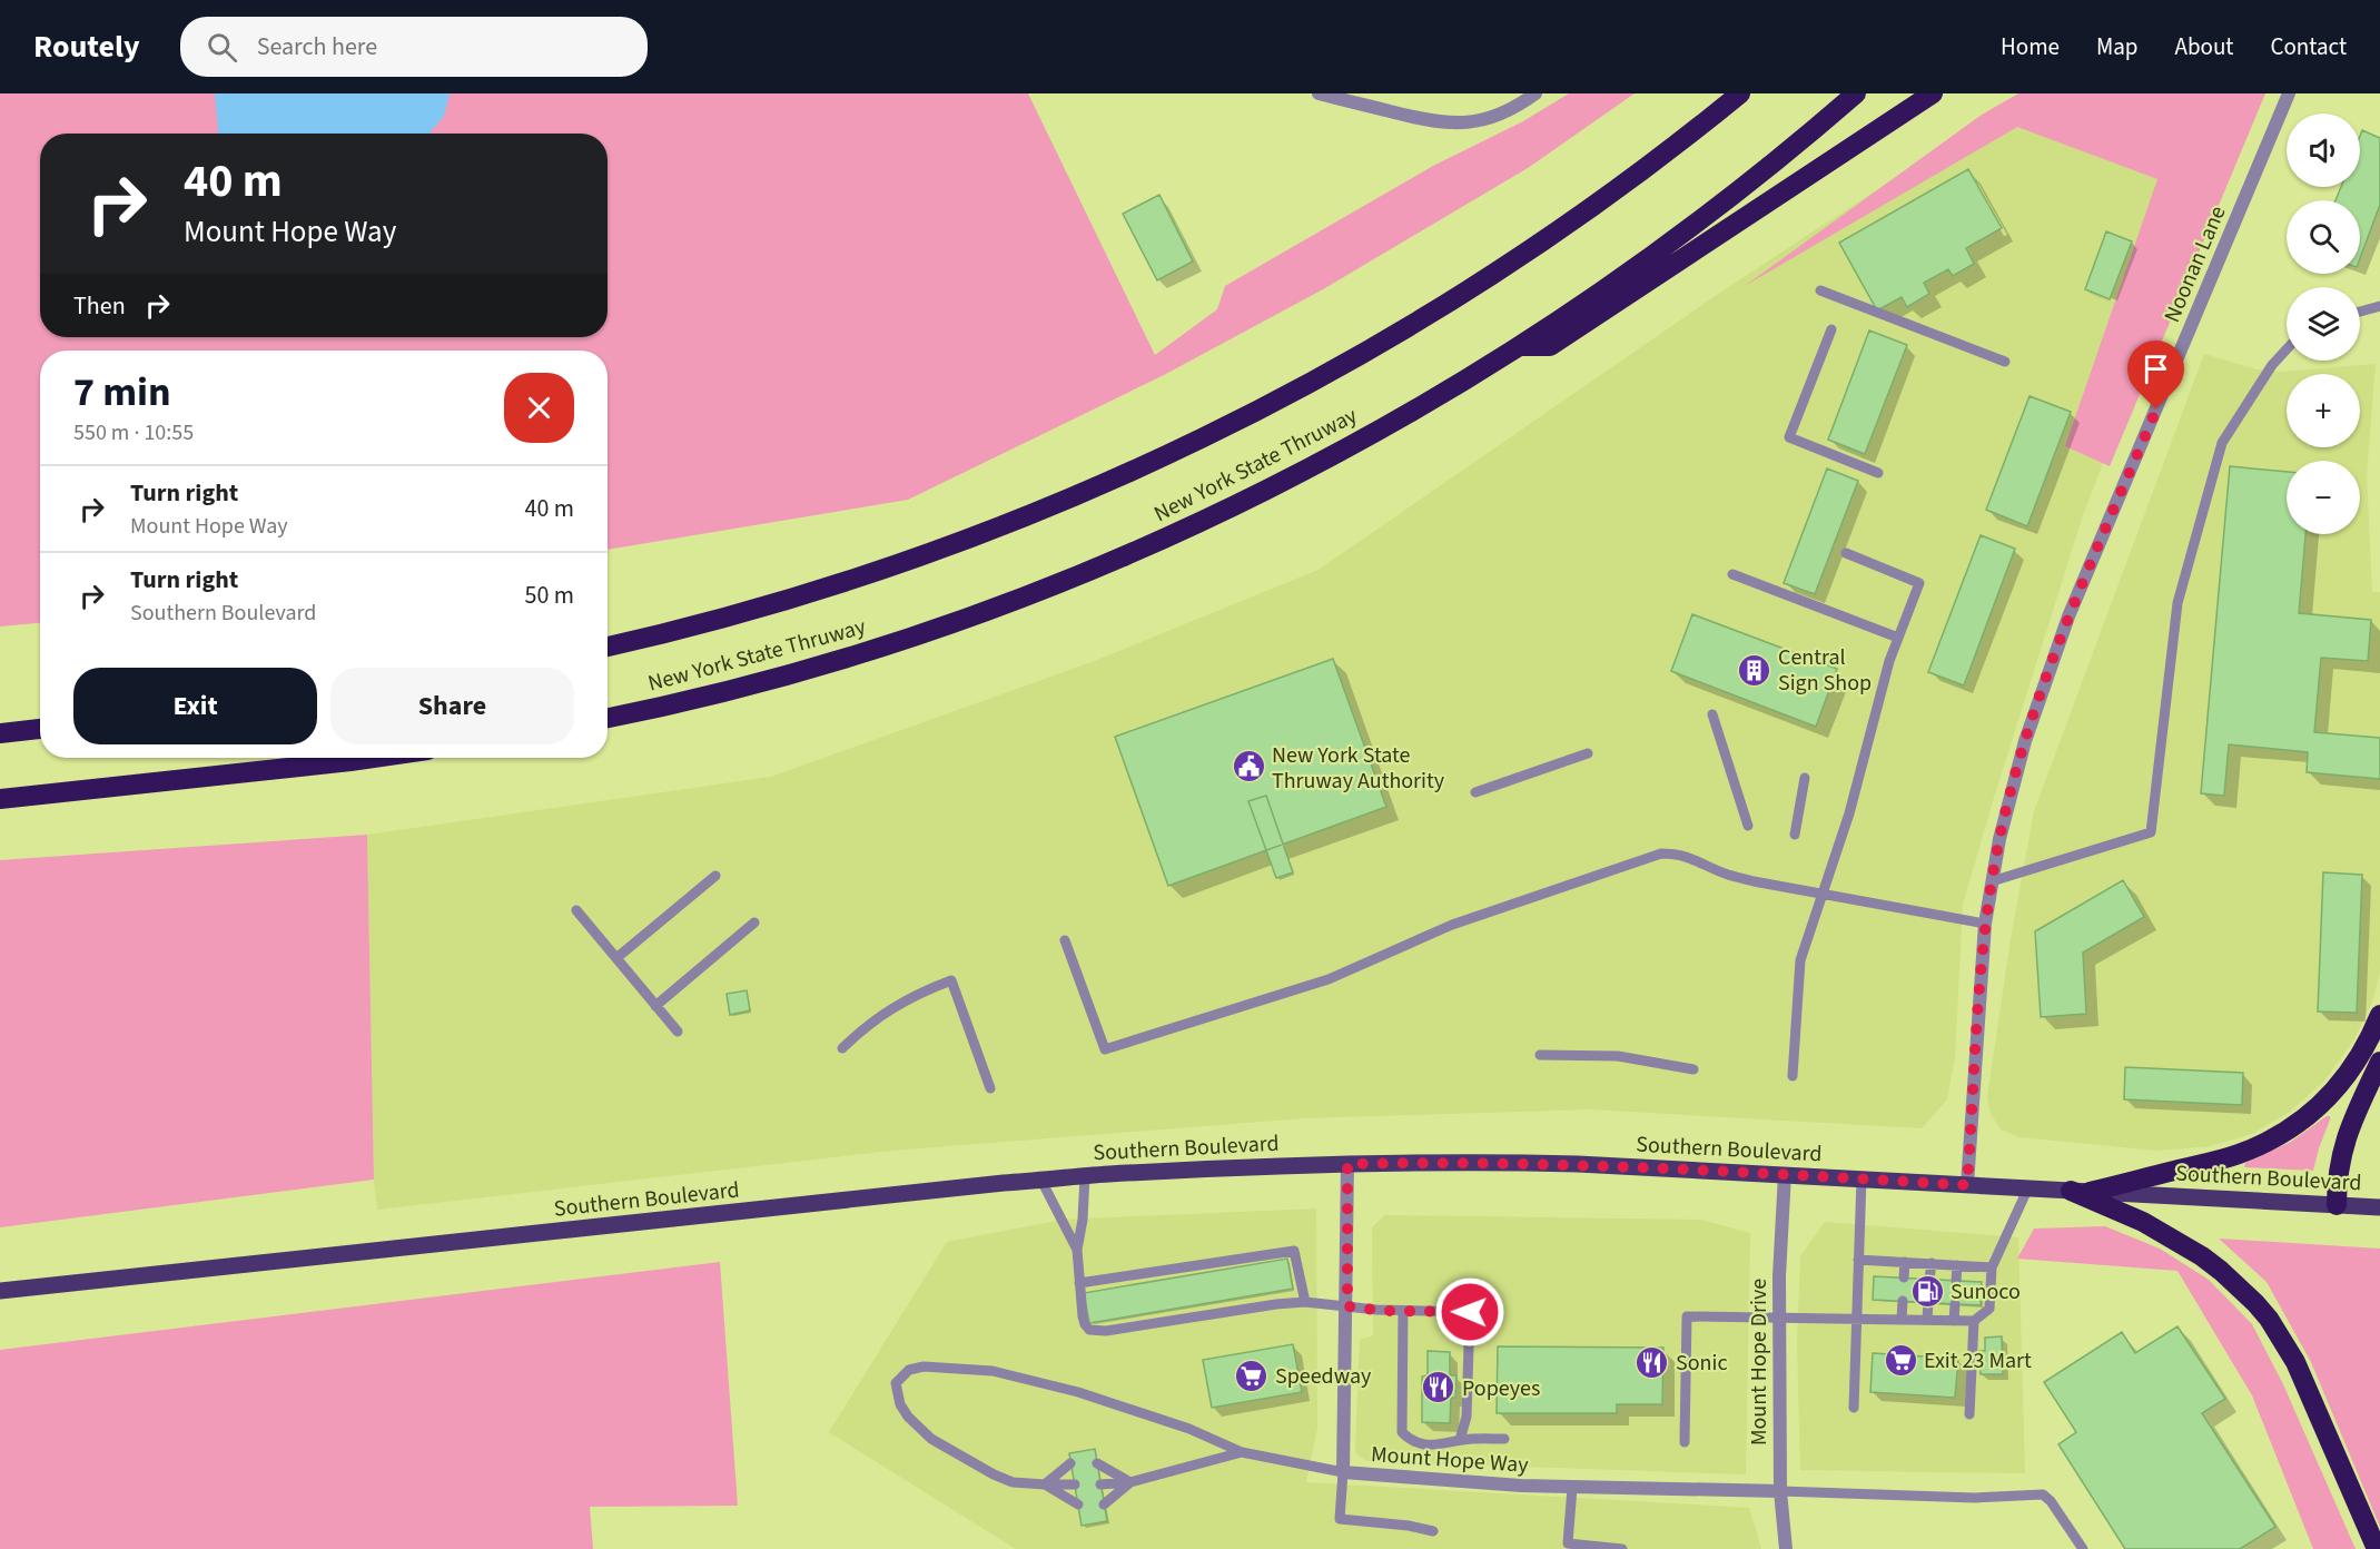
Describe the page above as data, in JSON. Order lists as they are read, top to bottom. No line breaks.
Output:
{"streets":{"highway":["New York State Thruway"],"main road":["Southern Boulevard"],"street":["Noonan Lane","Mount Hope Drive","Mount Hope Way"]},"crossings":[["Noonan Lane","Southern Boulevard"],["Southern Boulevard","Mount Hope Drive"],["Southern Boulevard","Mount Hope Way"],["Mount Hope Drive","Mount Hope Way"]],"places":{"building":["Central Sign Shop"],"public building":["New York State Thruway Authority"],"fuel station":["Sunoco"],"supermarket":["Exit 23 Mart","Speedway"],"restaurant":["Sonic","Popeyes"]},"page":{"header":"Routely","search":"Search here","nav":["Home","Map","About","Contact"],"map_buttons":["+","−"],"turn":["40 m","Mount Hope Way"],"then":"Then","heading":["7 min","550 m · 10:55"],"list":[{"name":"Turn right","note":"Mount Hope Way","value":"40 m"},{"name":"Turn right","note":"Southern Boulevard","value":"50 m"}],"buttons":["Exit","Share"]}}
